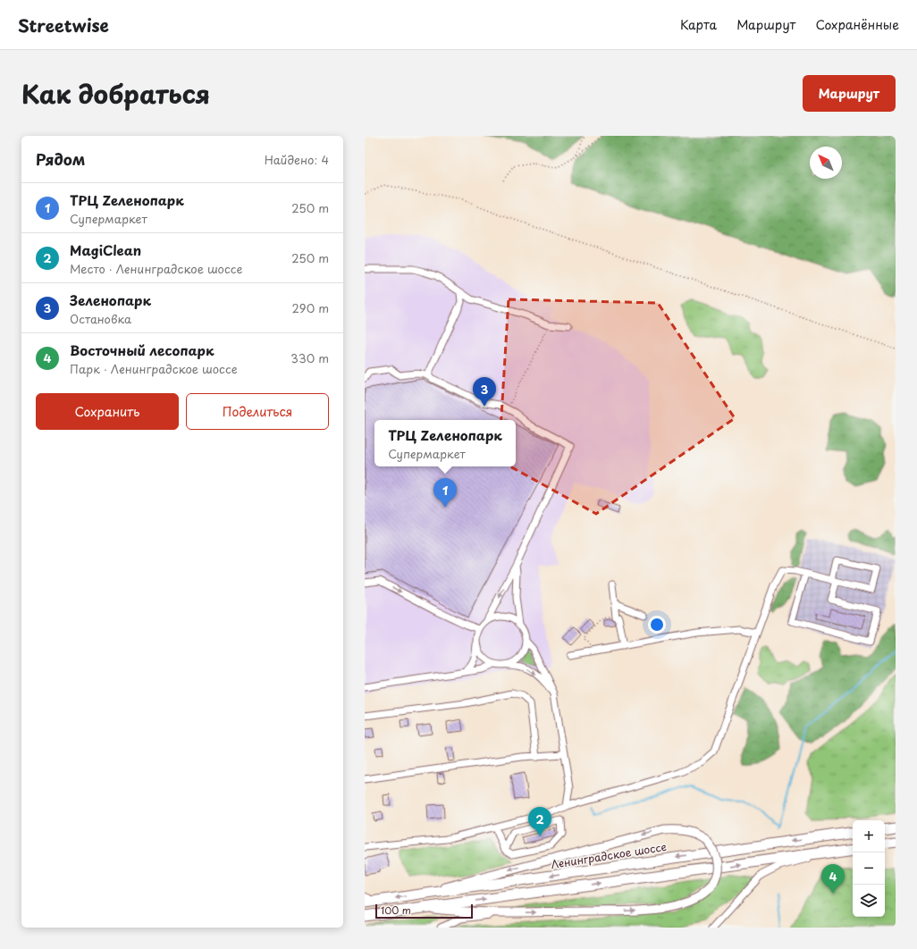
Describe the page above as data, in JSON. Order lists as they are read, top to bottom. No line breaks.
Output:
{"streets":{"highway":["Ленинградское шоссе"]},"scale_bar":"100 m","north":"top left","page":{"header":"Streetwise","nav":["Карта","Маршрут","Сохранённые"],"title":"Как добраться","buttons":["Маршрут",["Сохранить","Поделиться"]],"heading":["Рядом","Найдено: 4"],"list":[{"mark":"1","name":"ТРЦ Zеленопарк","note":"Супермаркет","value":"250 m"},{"mark":"2","name":"MagiClean","note":"Место · Ленинградское шоссе","value":"250 m"},{"mark":"3","name":"Зеленопарк","note":"Остановка","value":"290 m"},{"mark":"4","name":"Восточный лесопарк","note":"Парк · Ленинградское шоссе","value":"330 m"}],"pins":["3","1","2","4"],"popup":["ТРЦ Zеленопарк","Супермаркет"],"map_buttons":["+","−"],"scale":"100 m"}}
